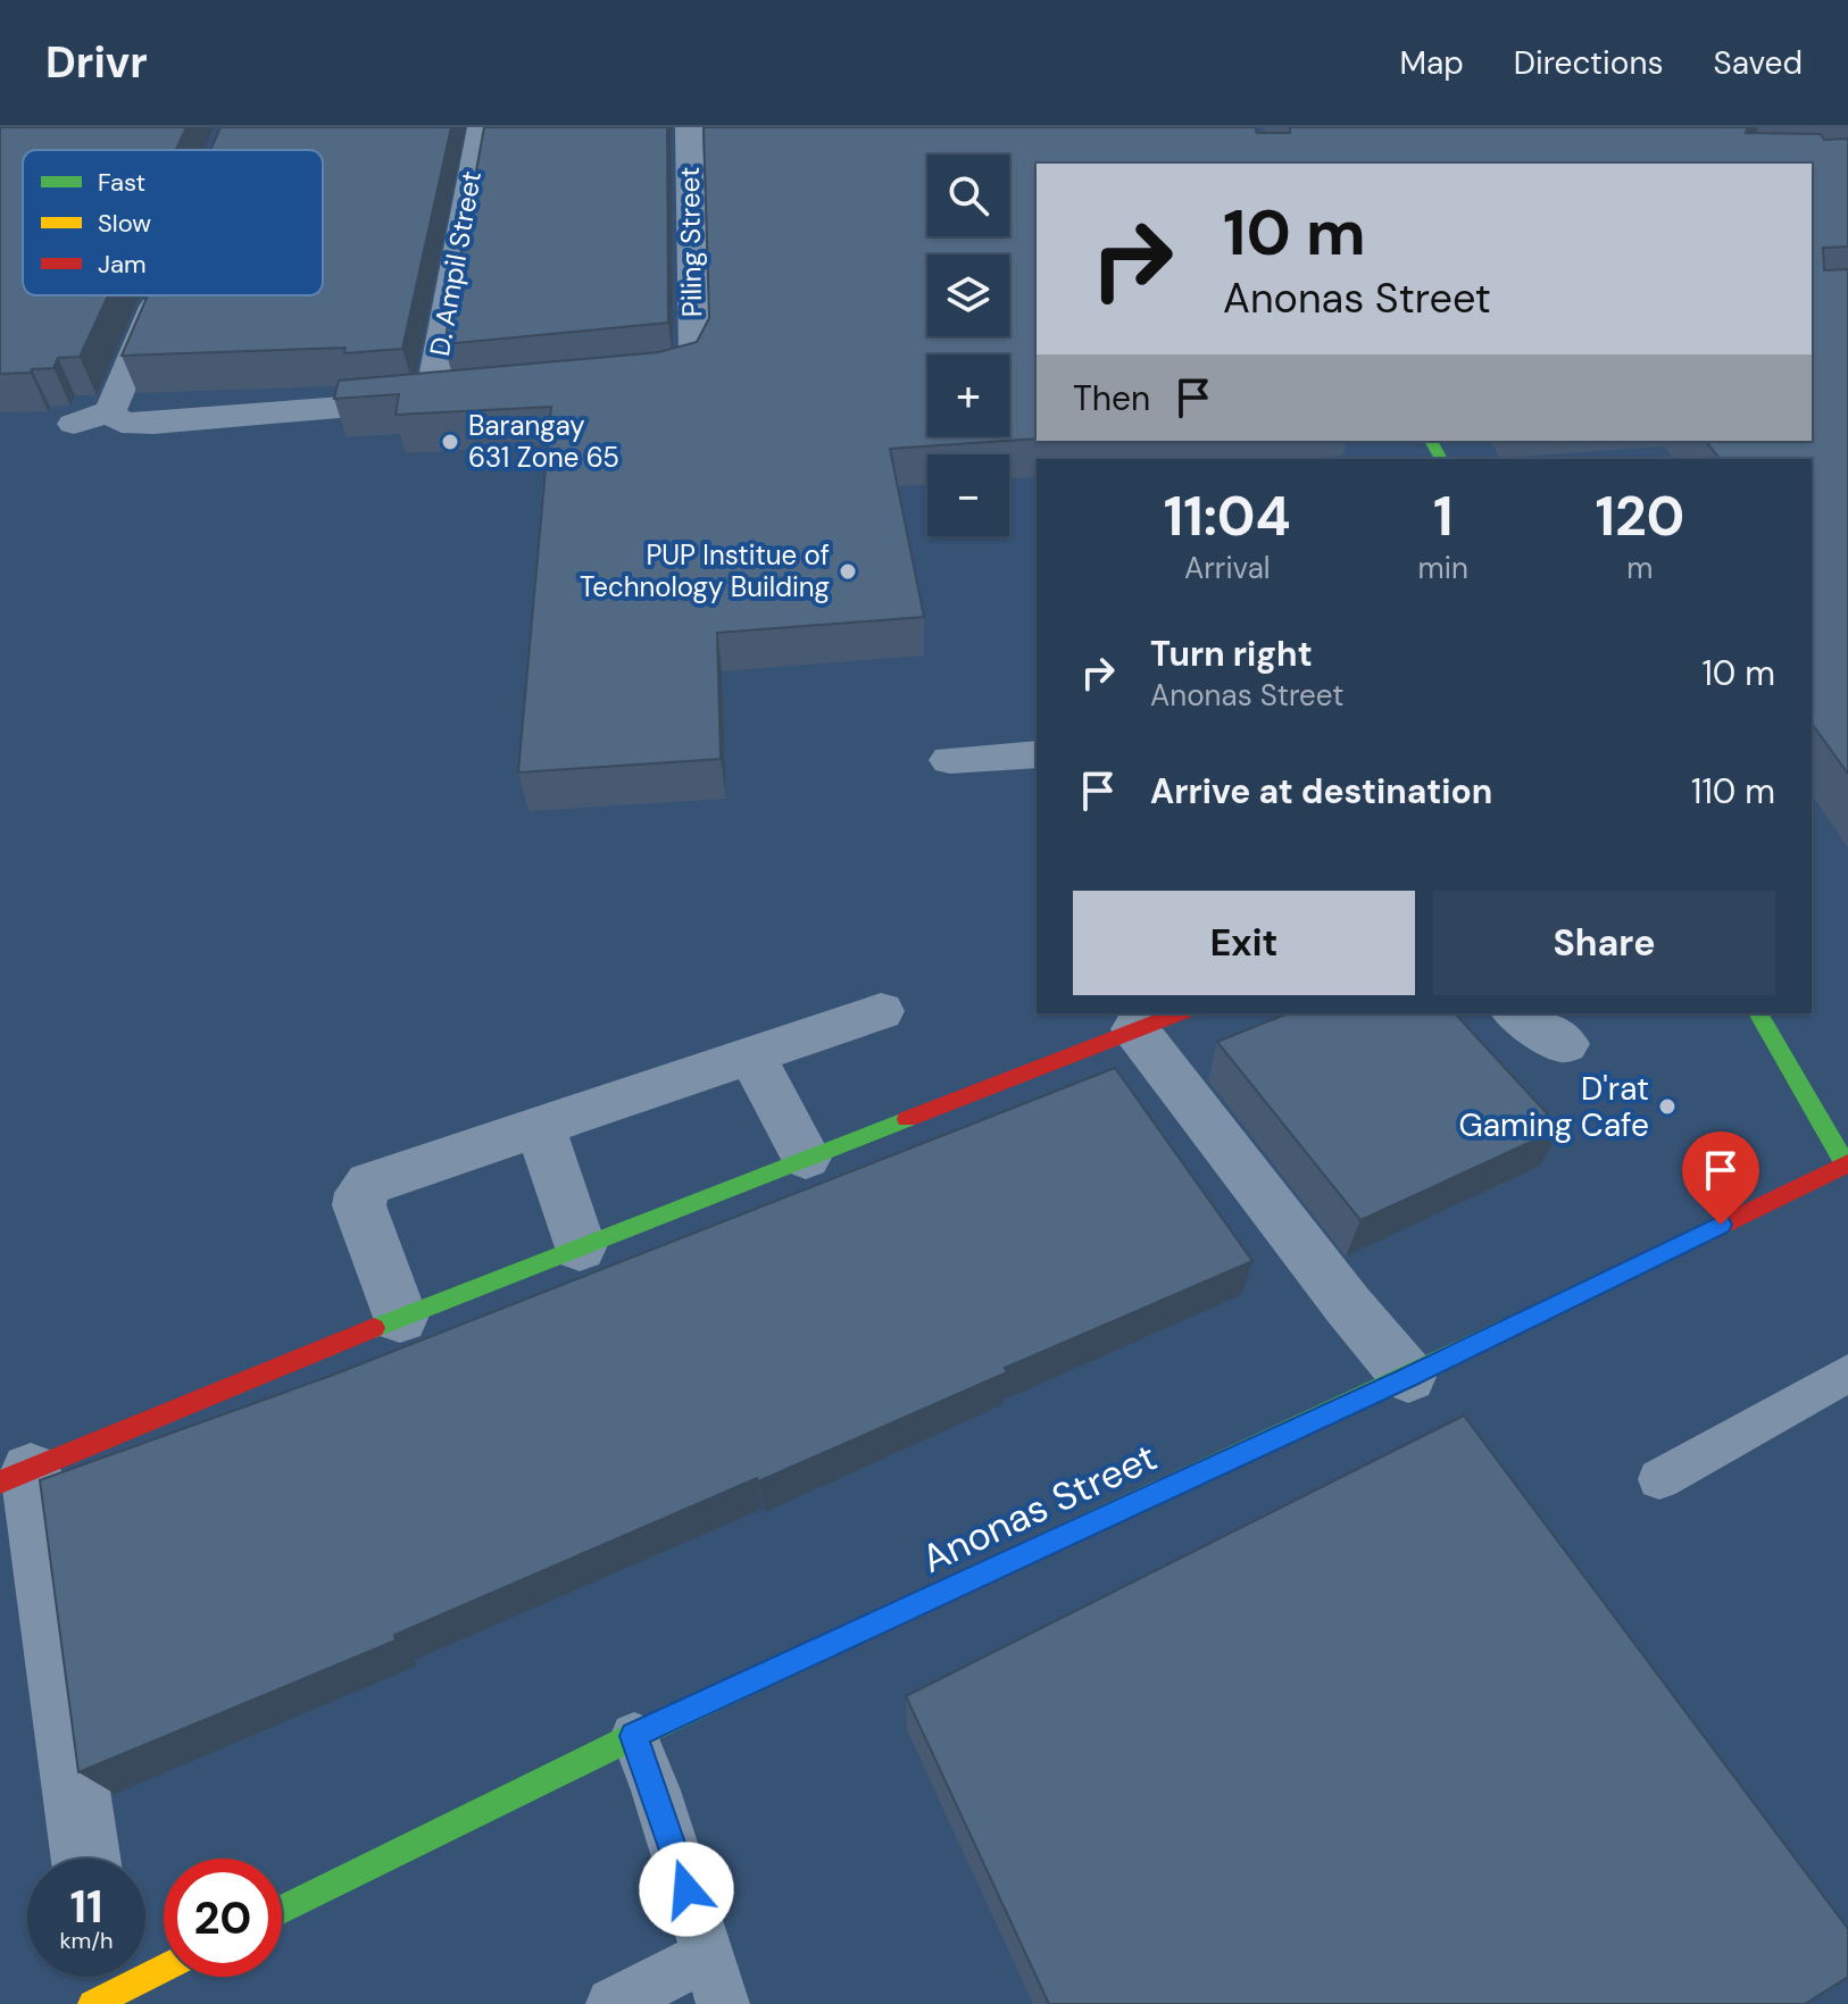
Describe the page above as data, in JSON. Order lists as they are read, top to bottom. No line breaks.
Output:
{"streets":{"street":["Piling Street","D. Ampil Street","Anonas Street"]},"places":["Barangay 631 Zone 65","PUP Institue of Technology Building","D'rat Gaming Cafe"],"legend":["Fast","Slow","Jam"],"page":{"header":"Drivr","nav":["Map","Directions","Saved"],"map_buttons":["+","−"],"turn":["10 m","Anonas Street"],"then":"Then","eta":["11:04","Arrival","1","min","120","m"],"list":[{"name":"Turn right","note":"Anonas Street","value":"10 m"},{"name":"Arrive at destination","value":"110 m"}],"buttons":["Exit","Share"],"speed":"11 km/h","limit":"20"}}
